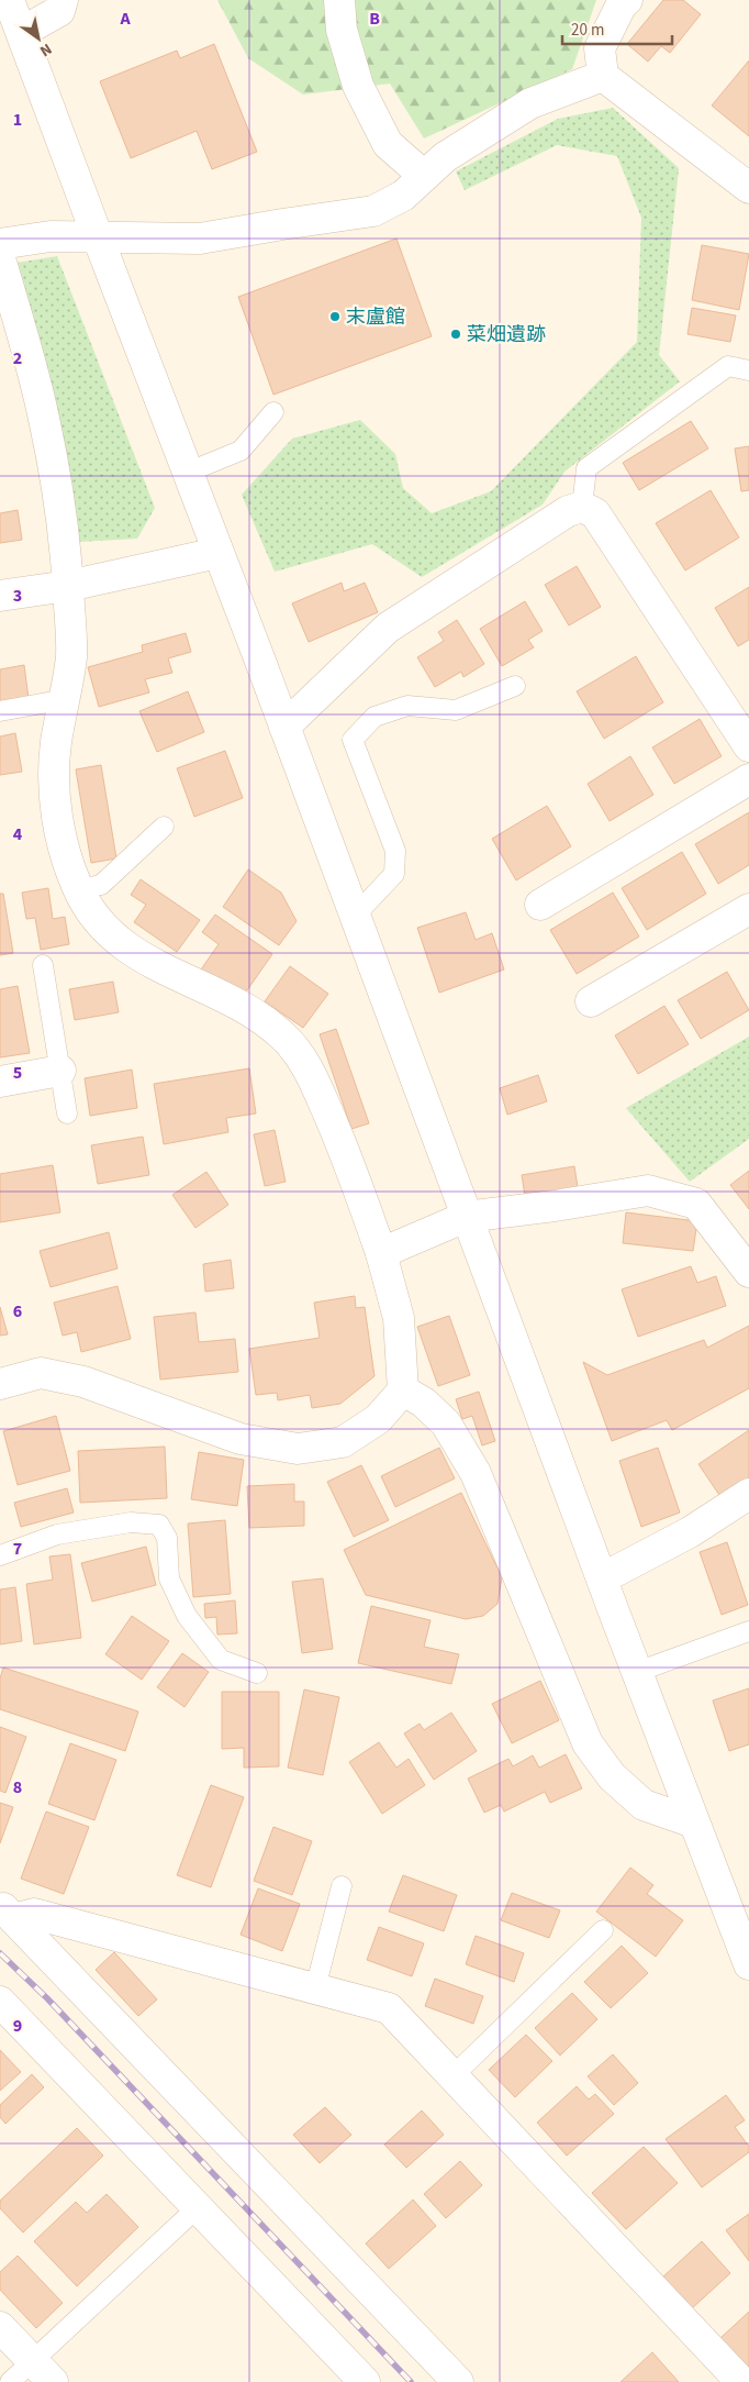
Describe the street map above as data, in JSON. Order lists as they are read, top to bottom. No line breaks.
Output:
{"places":["末盧館","菜畑遺跡"],"scale_bar":"20 m","north":"bottom right","grid":{"columns":["A","B"],"rows":["1","2","3","4","5","6","7","8","9"]}}
